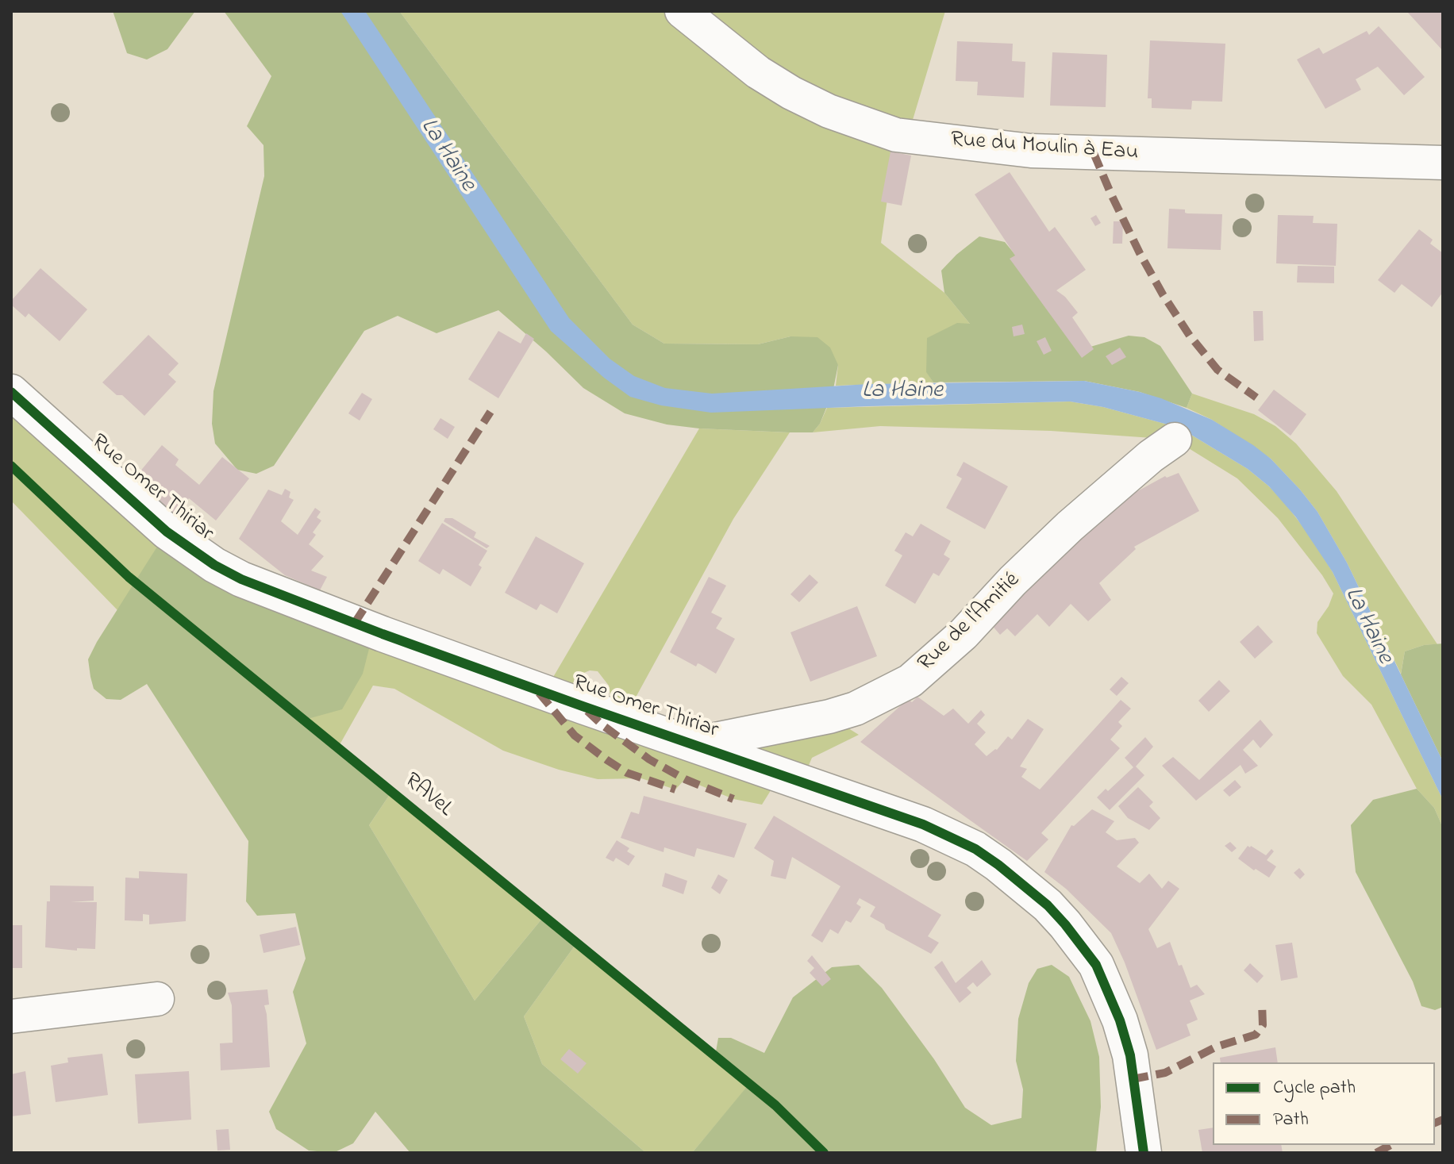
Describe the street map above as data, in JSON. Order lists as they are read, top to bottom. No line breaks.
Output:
{"streets":{"street":["Rue du Moulin à Eau","Rue Omer Thiriar","Rue de l'Amitié"],"cycle path":["RAVeL"]},"crossings":[["Rue Omer Thiriar","Rue de l'Amitié"]],"water":["La Haine"],"legend":["Cycle path","Path"]}
